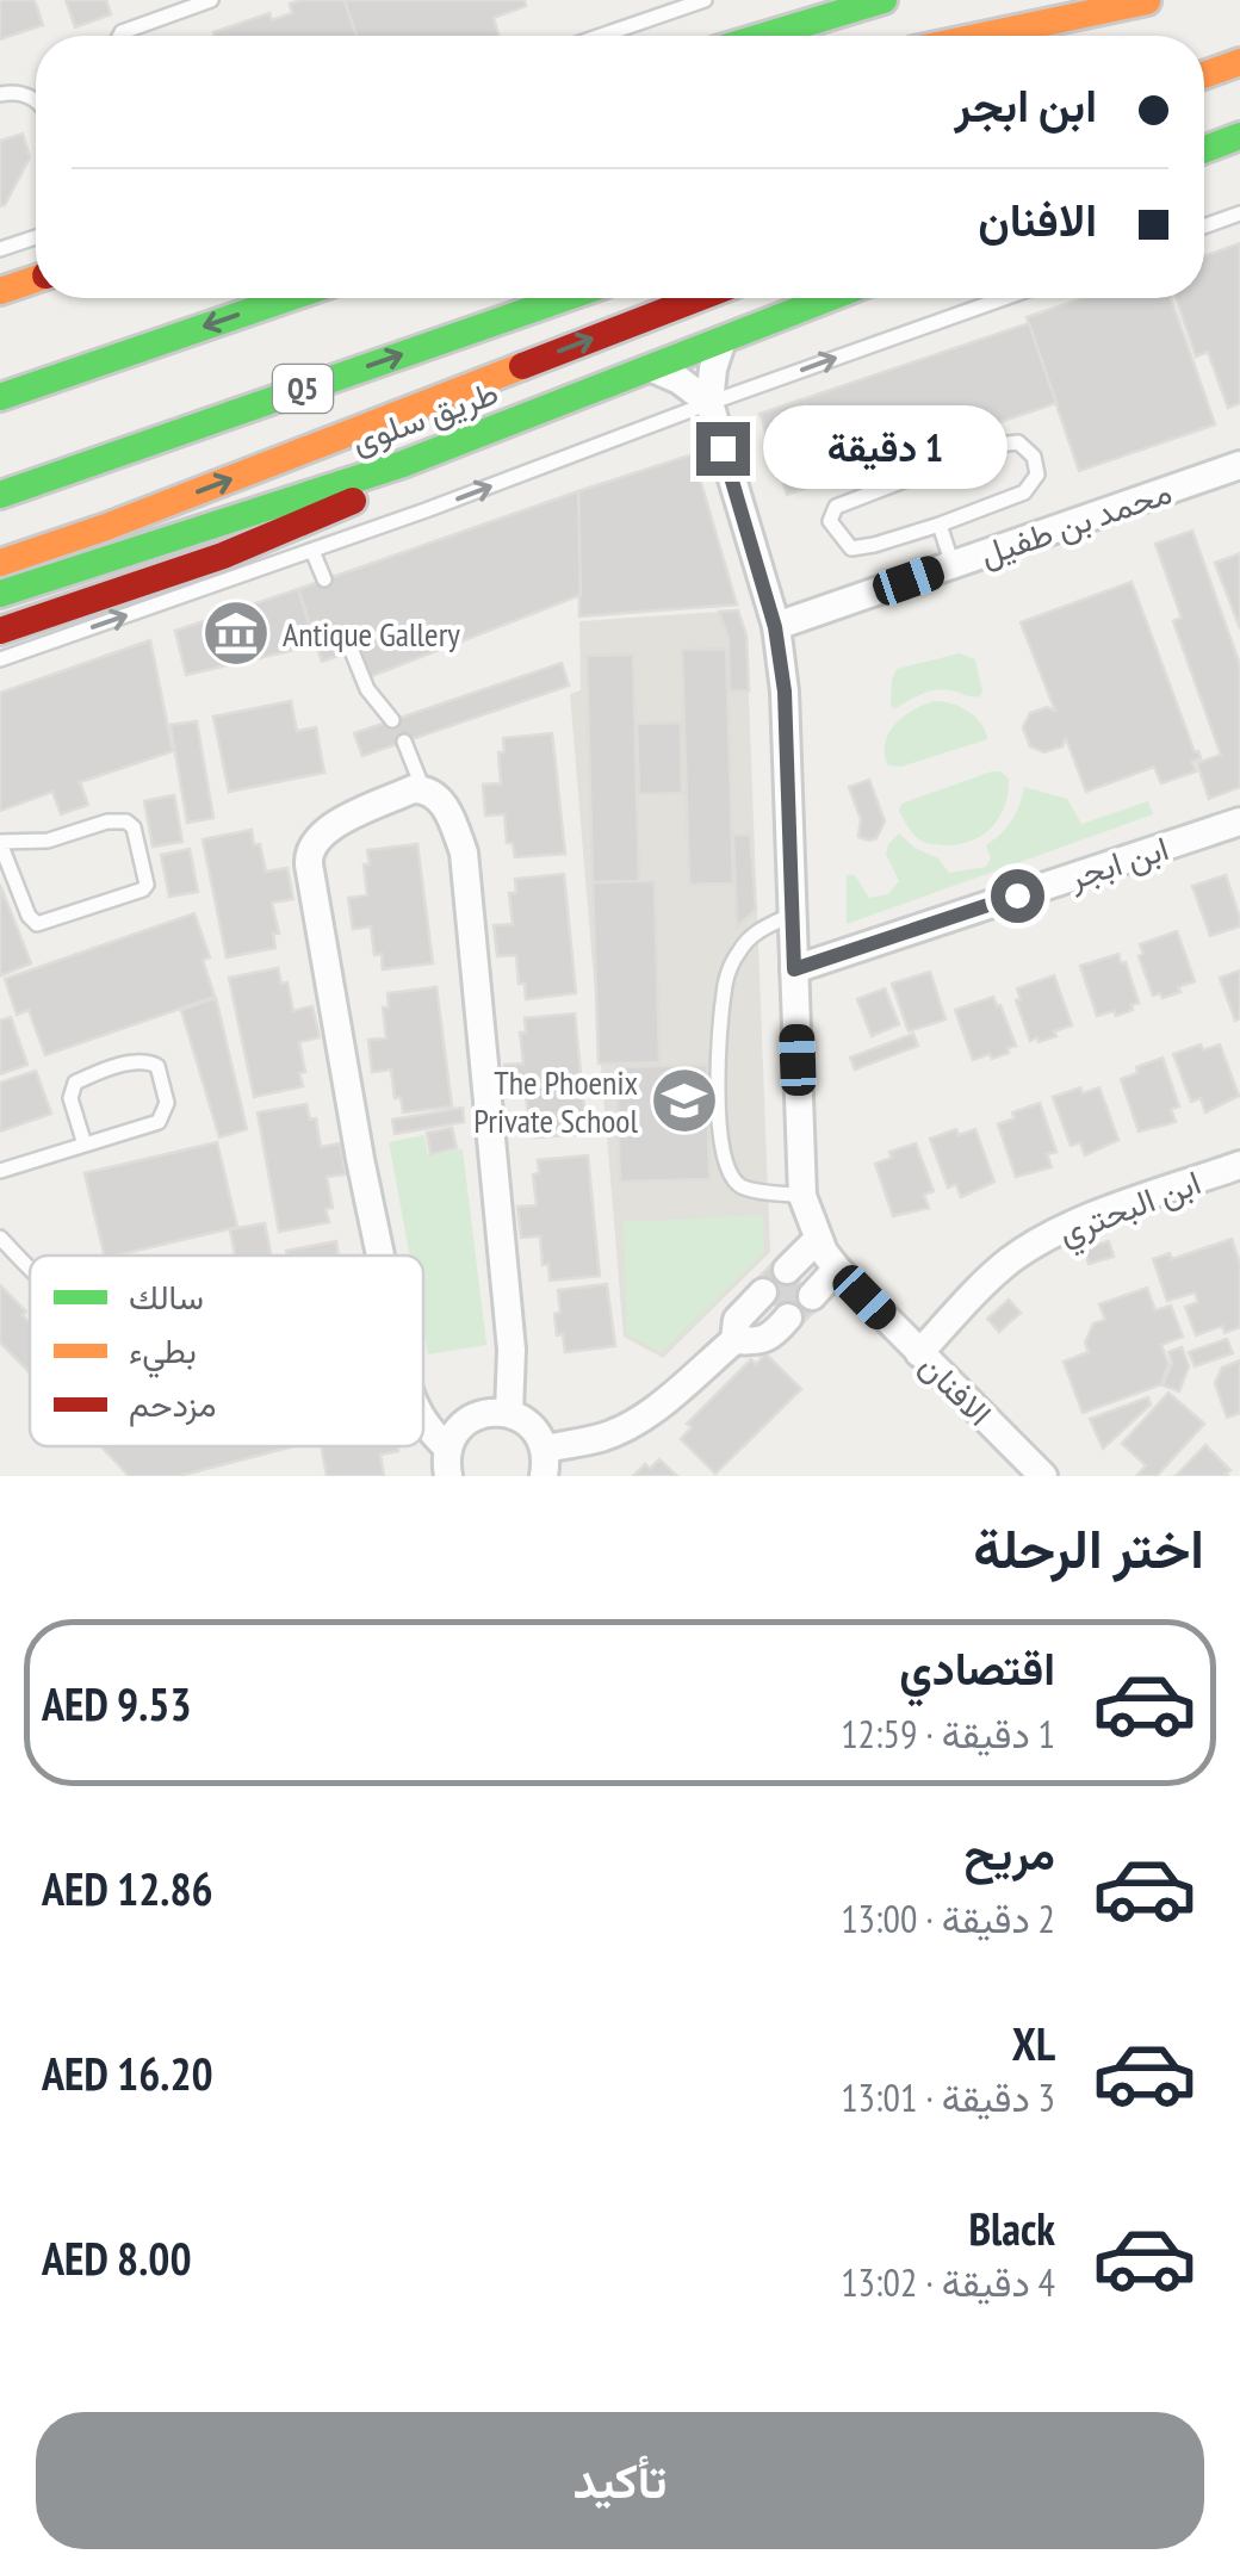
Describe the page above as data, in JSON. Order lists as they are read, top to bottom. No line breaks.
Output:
{"streets":{"main road":["Q5","طريق سلوى"],"street":["محمد بن طفيل","ابن ابجر","ابن البحتري","الافنان"]},"crossings":[["طريق سلوى","الافنان"],["محمد بن طفيل","الافنان"],["ابن ابجر","الافنان"],["ابن البحتري","الافنان"]],"places":{"museum":["Antique Gallery"],"school or university":["The Phoenix Private School"]},"legend":["سالك","بطيء","مزدحم"],"page":{"banner":["ابن ابجر","الافنان"],"bubble":"1 دقيقة","heading":"اختر الرحلة","list":[{"name":"اقتصادي","note":"1 دقيقة · 12:59","value":"AED 9.53"},{"name":"مريح","note":"2 دقيقة · 13:00","value":"AED 12.86"},{"name":"XL","note":"3 دقيقة · 13:01","value":"AED 16.20"},{"name":"Black","note":"4 دقيقة · 13:02","value":"AED 8.00"}],"buttons":"تأكيد"}}
